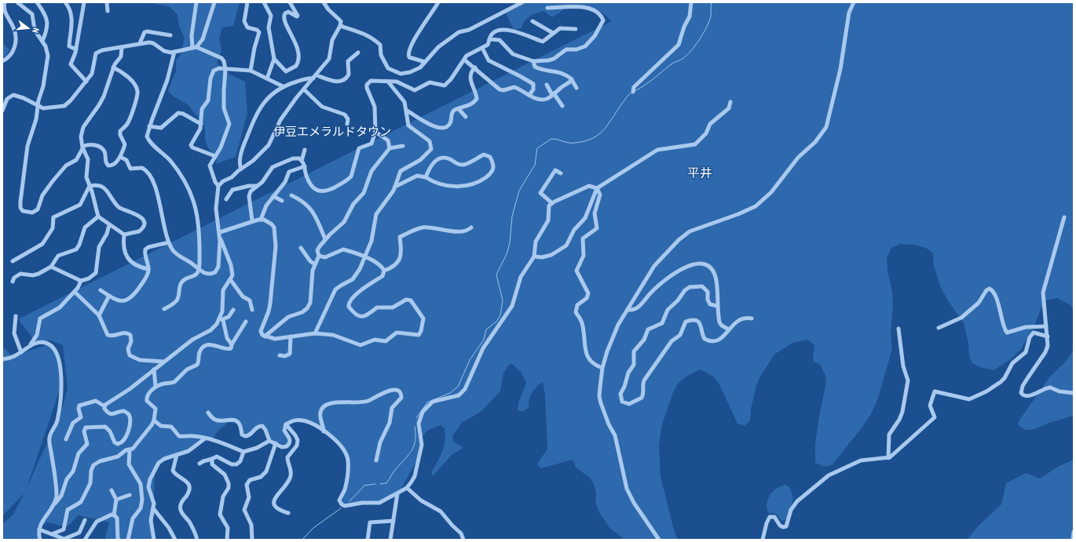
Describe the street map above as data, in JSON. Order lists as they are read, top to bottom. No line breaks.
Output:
{"districts":["伊豆エメラルドタウン","平井"],"north":"right"}
